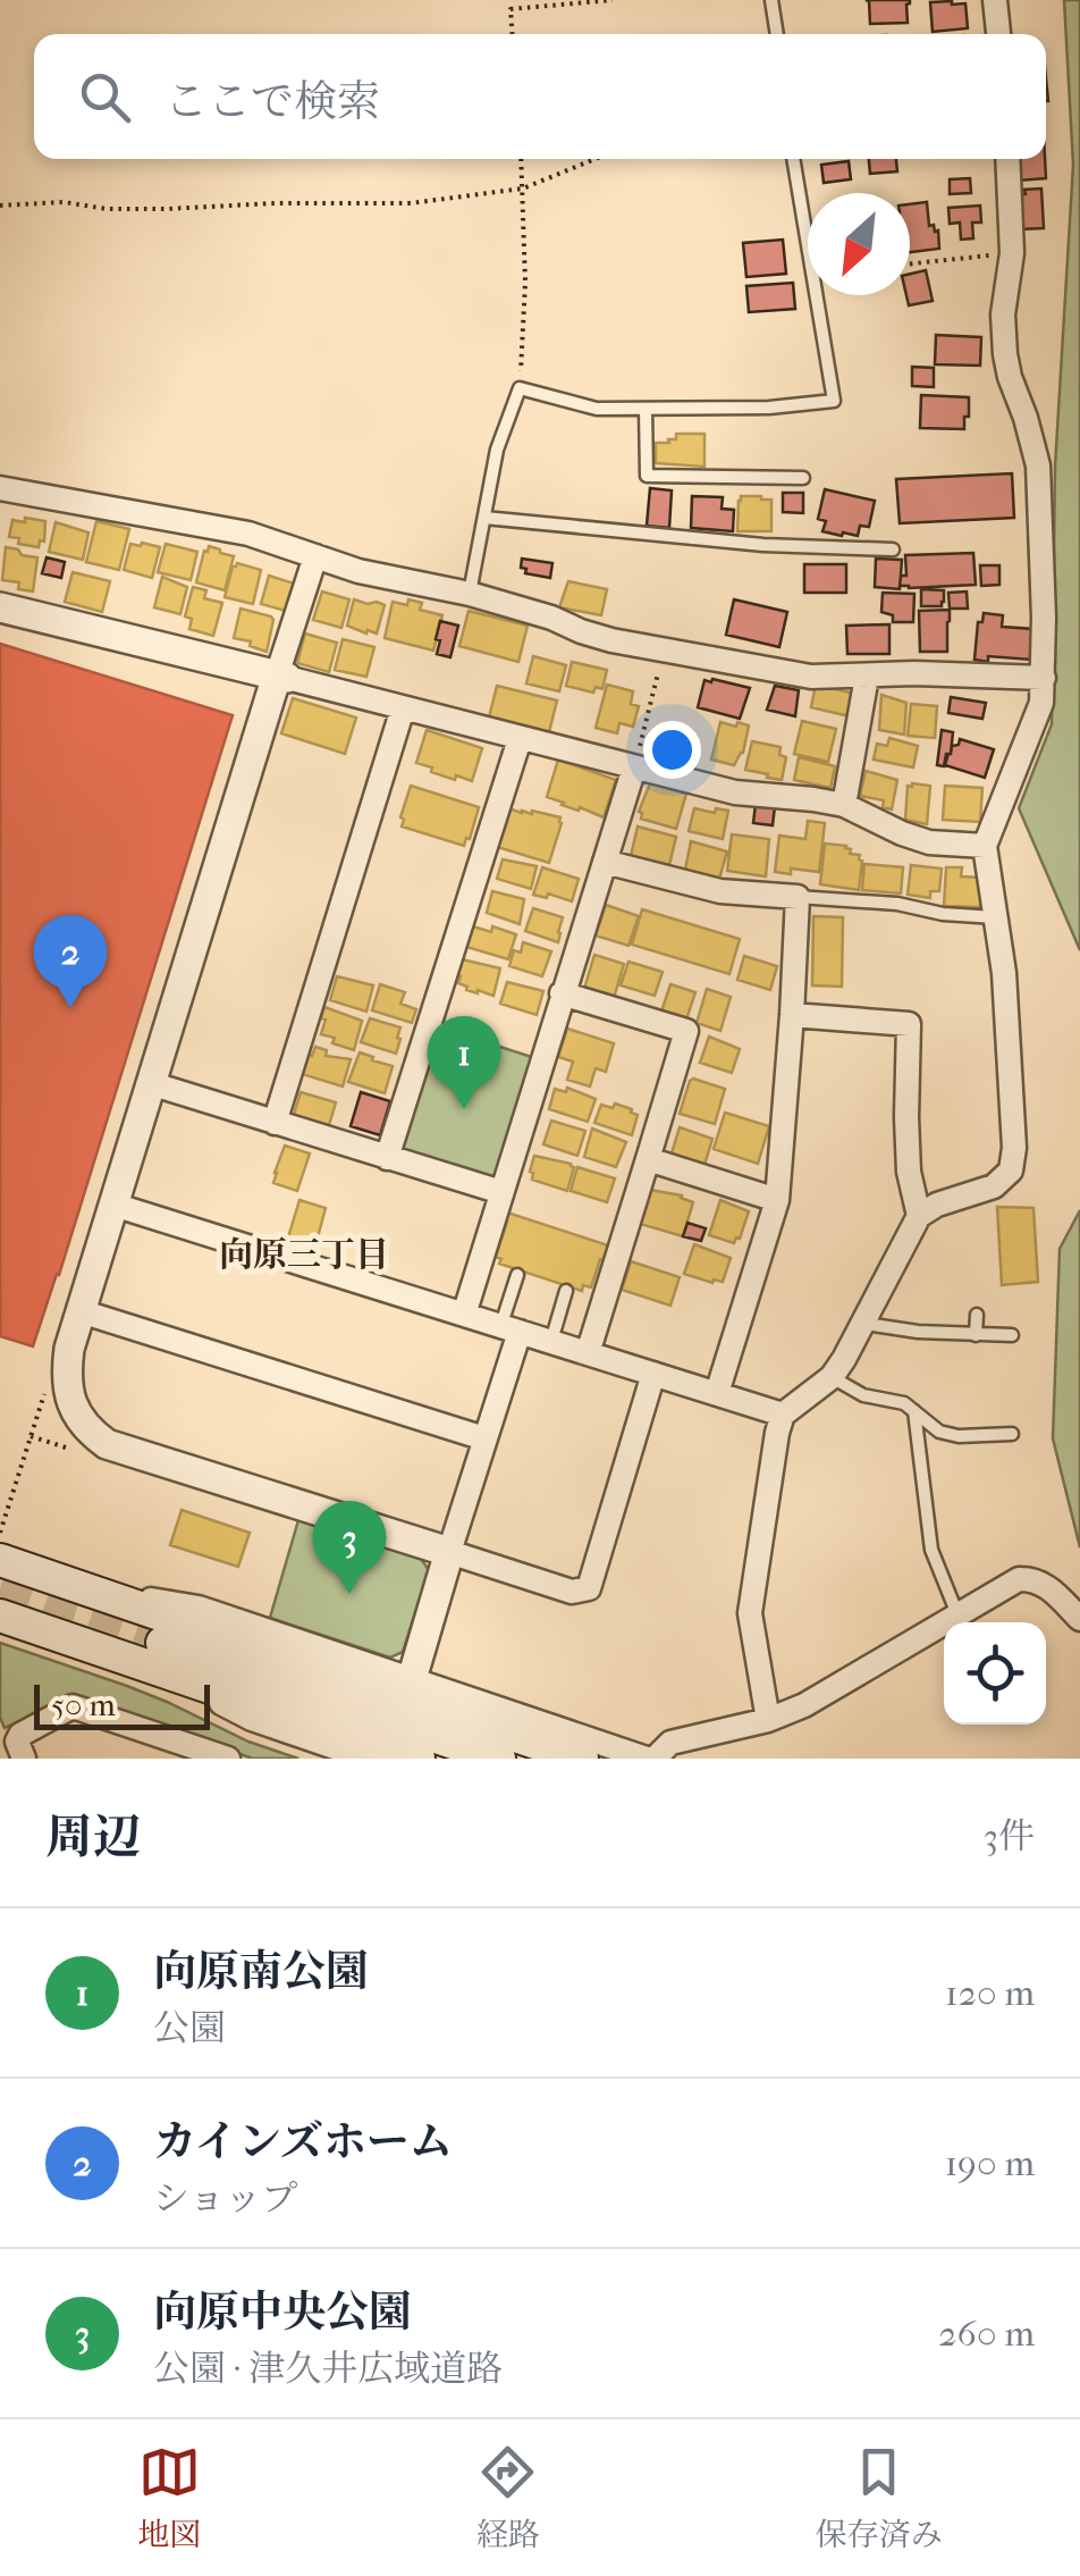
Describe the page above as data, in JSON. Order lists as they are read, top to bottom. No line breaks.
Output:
{"districts":["向原三丁目"],"scale_bar":"50 m","north":"bottom left","page":{"search":"ここで検索","pins":["2","1","3"],"scale":"50 m","heading":["周辺","3件"],"list":[{"mark":"1","name":"向原南公園","note":"公園","value":"120 m"},{"mark":"2","name":"カインズホーム","note":"ショップ","value":"190 m"},{"mark":"3","name":"向原中央公園","note":"公園 · 津久井広域道路","value":"260 m"}],"nav":["地図","経路","保存済み"]}}
